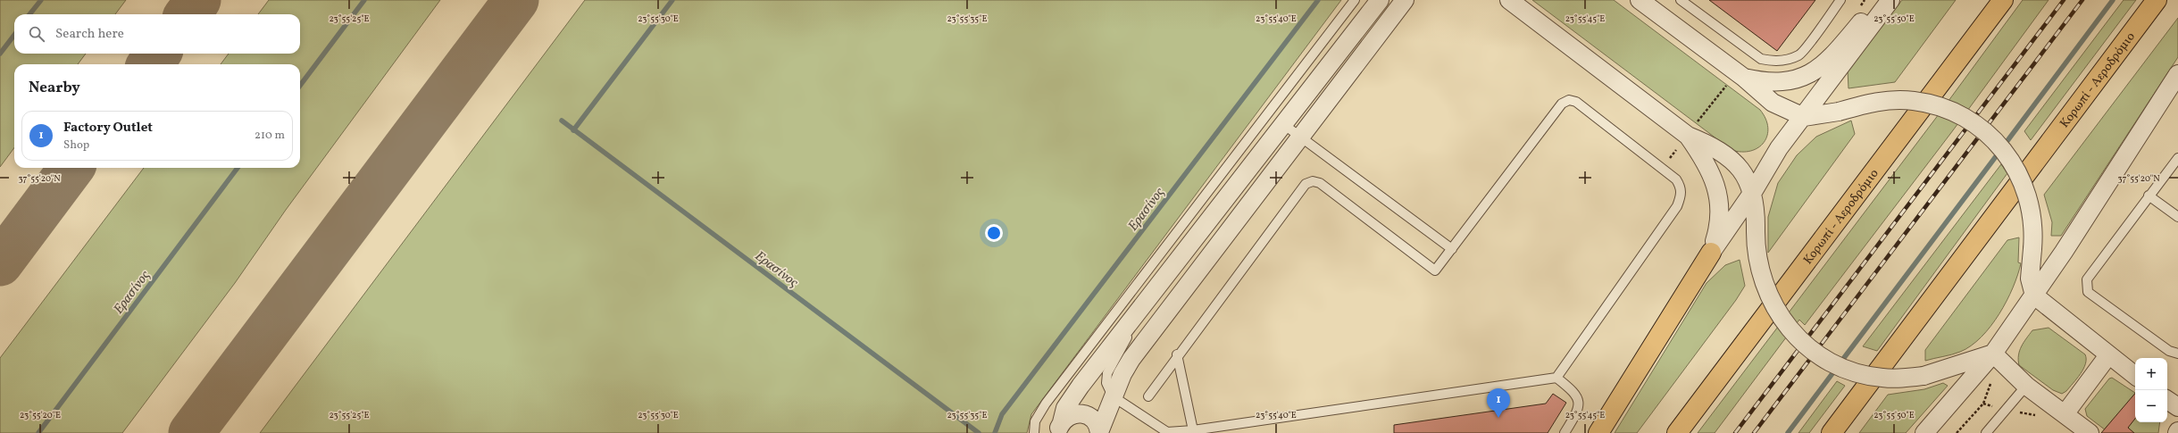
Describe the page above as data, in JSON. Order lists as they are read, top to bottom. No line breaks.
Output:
{"streets":{"highway":["Κορωπί - Αεροδρόμιο"]},"water":["Ερασίνος"],"page":{"search":"Search here","heading":"Nearby","list":[{"mark":"1","name":"Factory Outlet","note":"Shop","value":"210 m"}],"map_buttons":["+","−"],"pins":"1"},"coordinates":["23°55'25\"E","23°55'30\"E","23°55'35\"E","23°55'40\"E","23°55'45\"E","23°55'50\"E","37°55'20\"N","23°55'20\"E"]}
